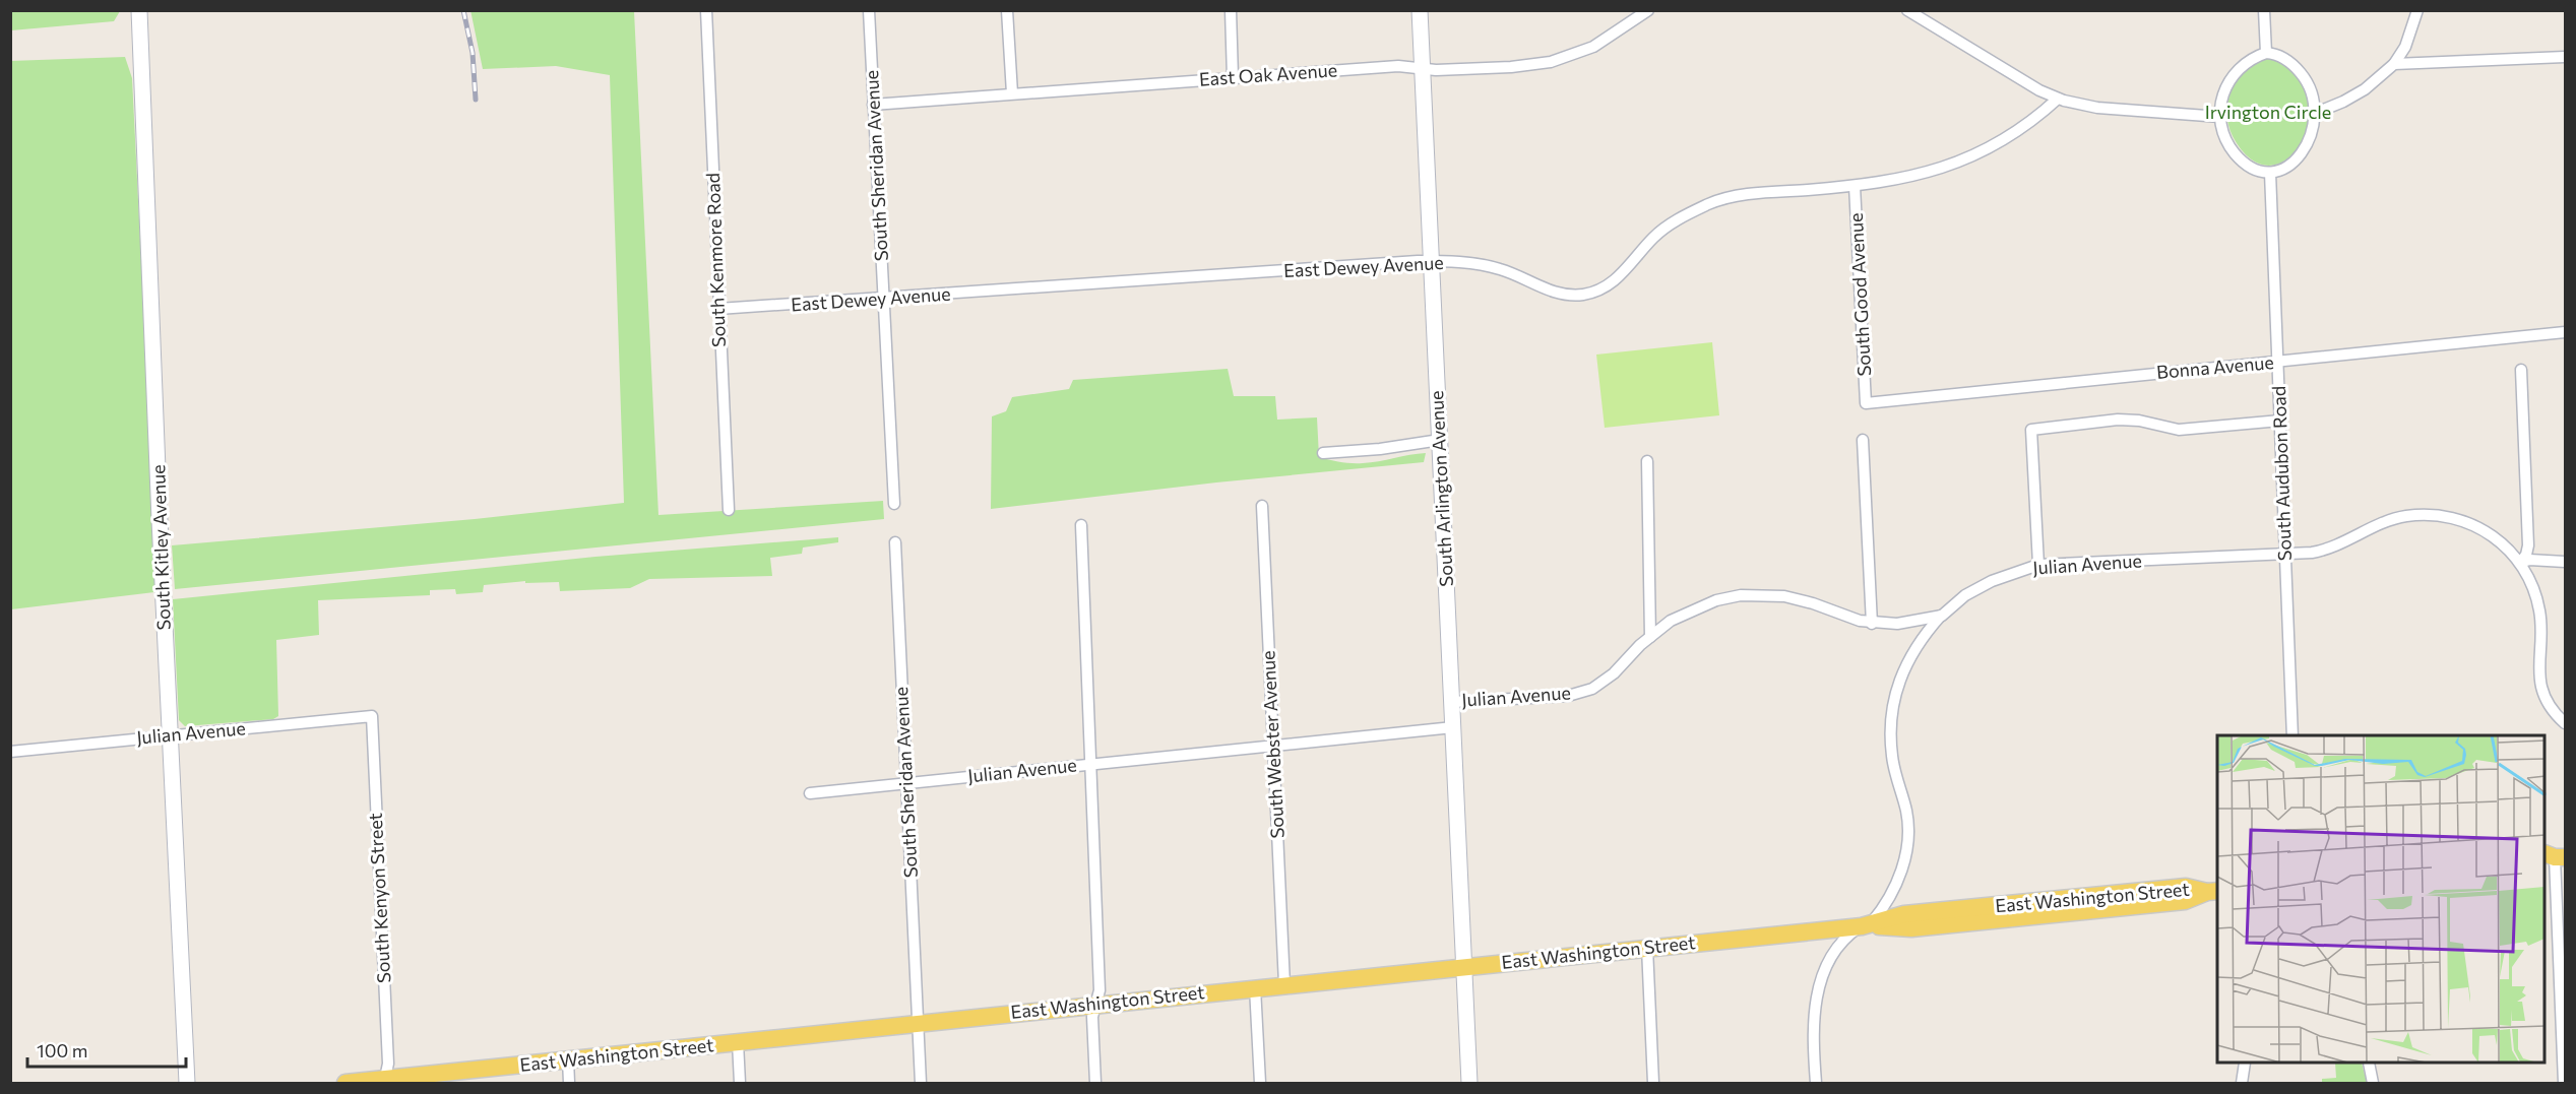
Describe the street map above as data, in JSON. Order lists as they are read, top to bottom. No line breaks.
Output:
{"streets":{"main road":["South Arlington Avenue","South Kitley Avenue","East Washington Street"],"street":["East Oak Avenue","South Sheridan Avenue","South Kenmore Road","East Dewey Avenue","South Good Avenue","Bonna Avenue","South Audubon Road","Julian Avenue","South Webster Avenue","South Kenyon Street"]},"crossings":[["East Oak Avenue","South Sheridan Avenue"],["East Oak Avenue","South Arlington Avenue"],["South Sheridan Avenue","East Dewey Avenue"],["South Sheridan Avenue","Julian Avenue"],["South Sheridan Avenue","East Washington Street"],["South Kenmore Road","East Dewey Avenue"],["East Dewey Avenue","South Good Avenue"],["East Dewey Avenue","South Arlington Avenue"],["South Good Avenue","Bonna Avenue"],["Bonna Avenue","South Audubon Road"],["South Audubon Road","Julian Avenue"],["South Arlington Avenue","Julian Avenue"],["South Arlington Avenue","East Washington Street"],["South Kitley Avenue","Julian Avenue"],["Julian Avenue","South Webster Avenue"],["Julian Avenue","South Kenyon Street"],["South Webster Avenue","East Washington Street"],["South Kenyon Street","East Washington Street"]],"parks":["Irvington Circle"],"scale_bar":"100 m"}
